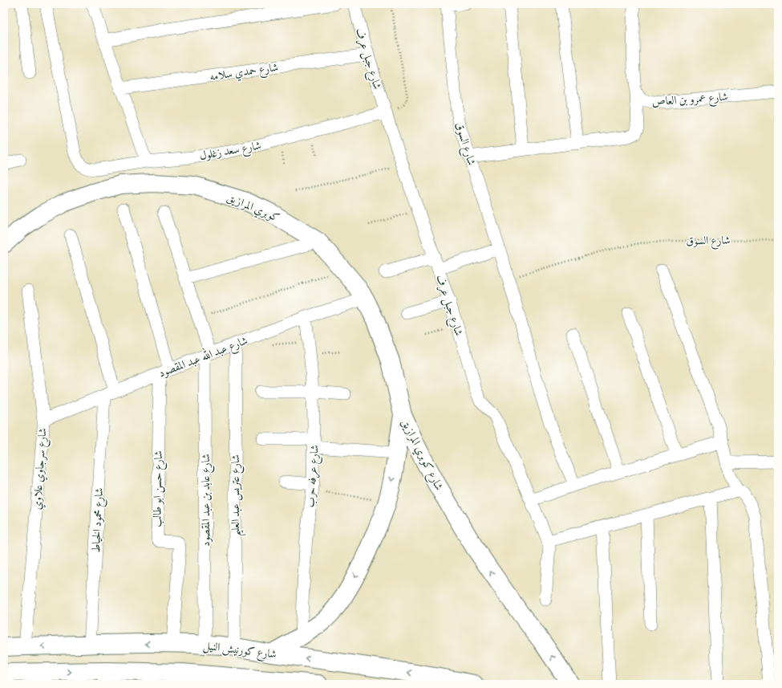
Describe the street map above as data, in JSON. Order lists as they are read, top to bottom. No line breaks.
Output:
{"streets":{"main road":["كوبري المرازيق","شارع كوبري المرازيق","شارع كورنيش النيل"],"street":["شارع جبل عرف","شارع حمدي سلامه","شارع عمرو بن العاص","شارع السوق","شارع سعد زغلول","شارع عبد الله عبد المقصود","شارع سرجاوي علاوي","شارع عرفه حرب","شارع حسن ابو طالب","شارع عتريس عبد العليم","شارع عابد بن عبد المقصود","شارع محمود الخياط"]},"crossings":[["شارع جبل عرف","شارع حمدي سلامه"],["شارع جبل عرف","شارع سعد زغلول"],["كوبري المرازيق","شارع عبد الله عبد المقصود"],["كوبري المرازيق","شارع كوبري المرازيق"],["شارع عبد الله عبد المقصود","شارع سرجاوي علاوي"],["شارع عبد الله عبد المقصود","شارع عرفه حرب"],["شارع عبد الله عبد المقصود","شارع حسن ابو طالب"],["شارع عبد الله عبد المقصود","شارع عتريس عبد العليم"],["شارع عبد الله عبد المقصود","شارع عابد بن عبد المقصود"],["شارع عبد الله عبد المقصود","شارع محمود الخياط"],["شارع كوبري المرازيق","شارع عرفه حرب"],["شارع كوبري المرازيق","شارع كورنيش النيل"],["شارع سرجاوي علاوي","شارع كورنيش النيل"],["شارع حسن ابو طالب","شارع كورنيش النيل"],["شارع عتريس عبد العليم","شارع كورنيش النيل"],["شارع عابد بن عبد المقصود","شارع كورنيش النيل"],["شارع محمود الخياط","شارع كورنيش النيل"]]}
